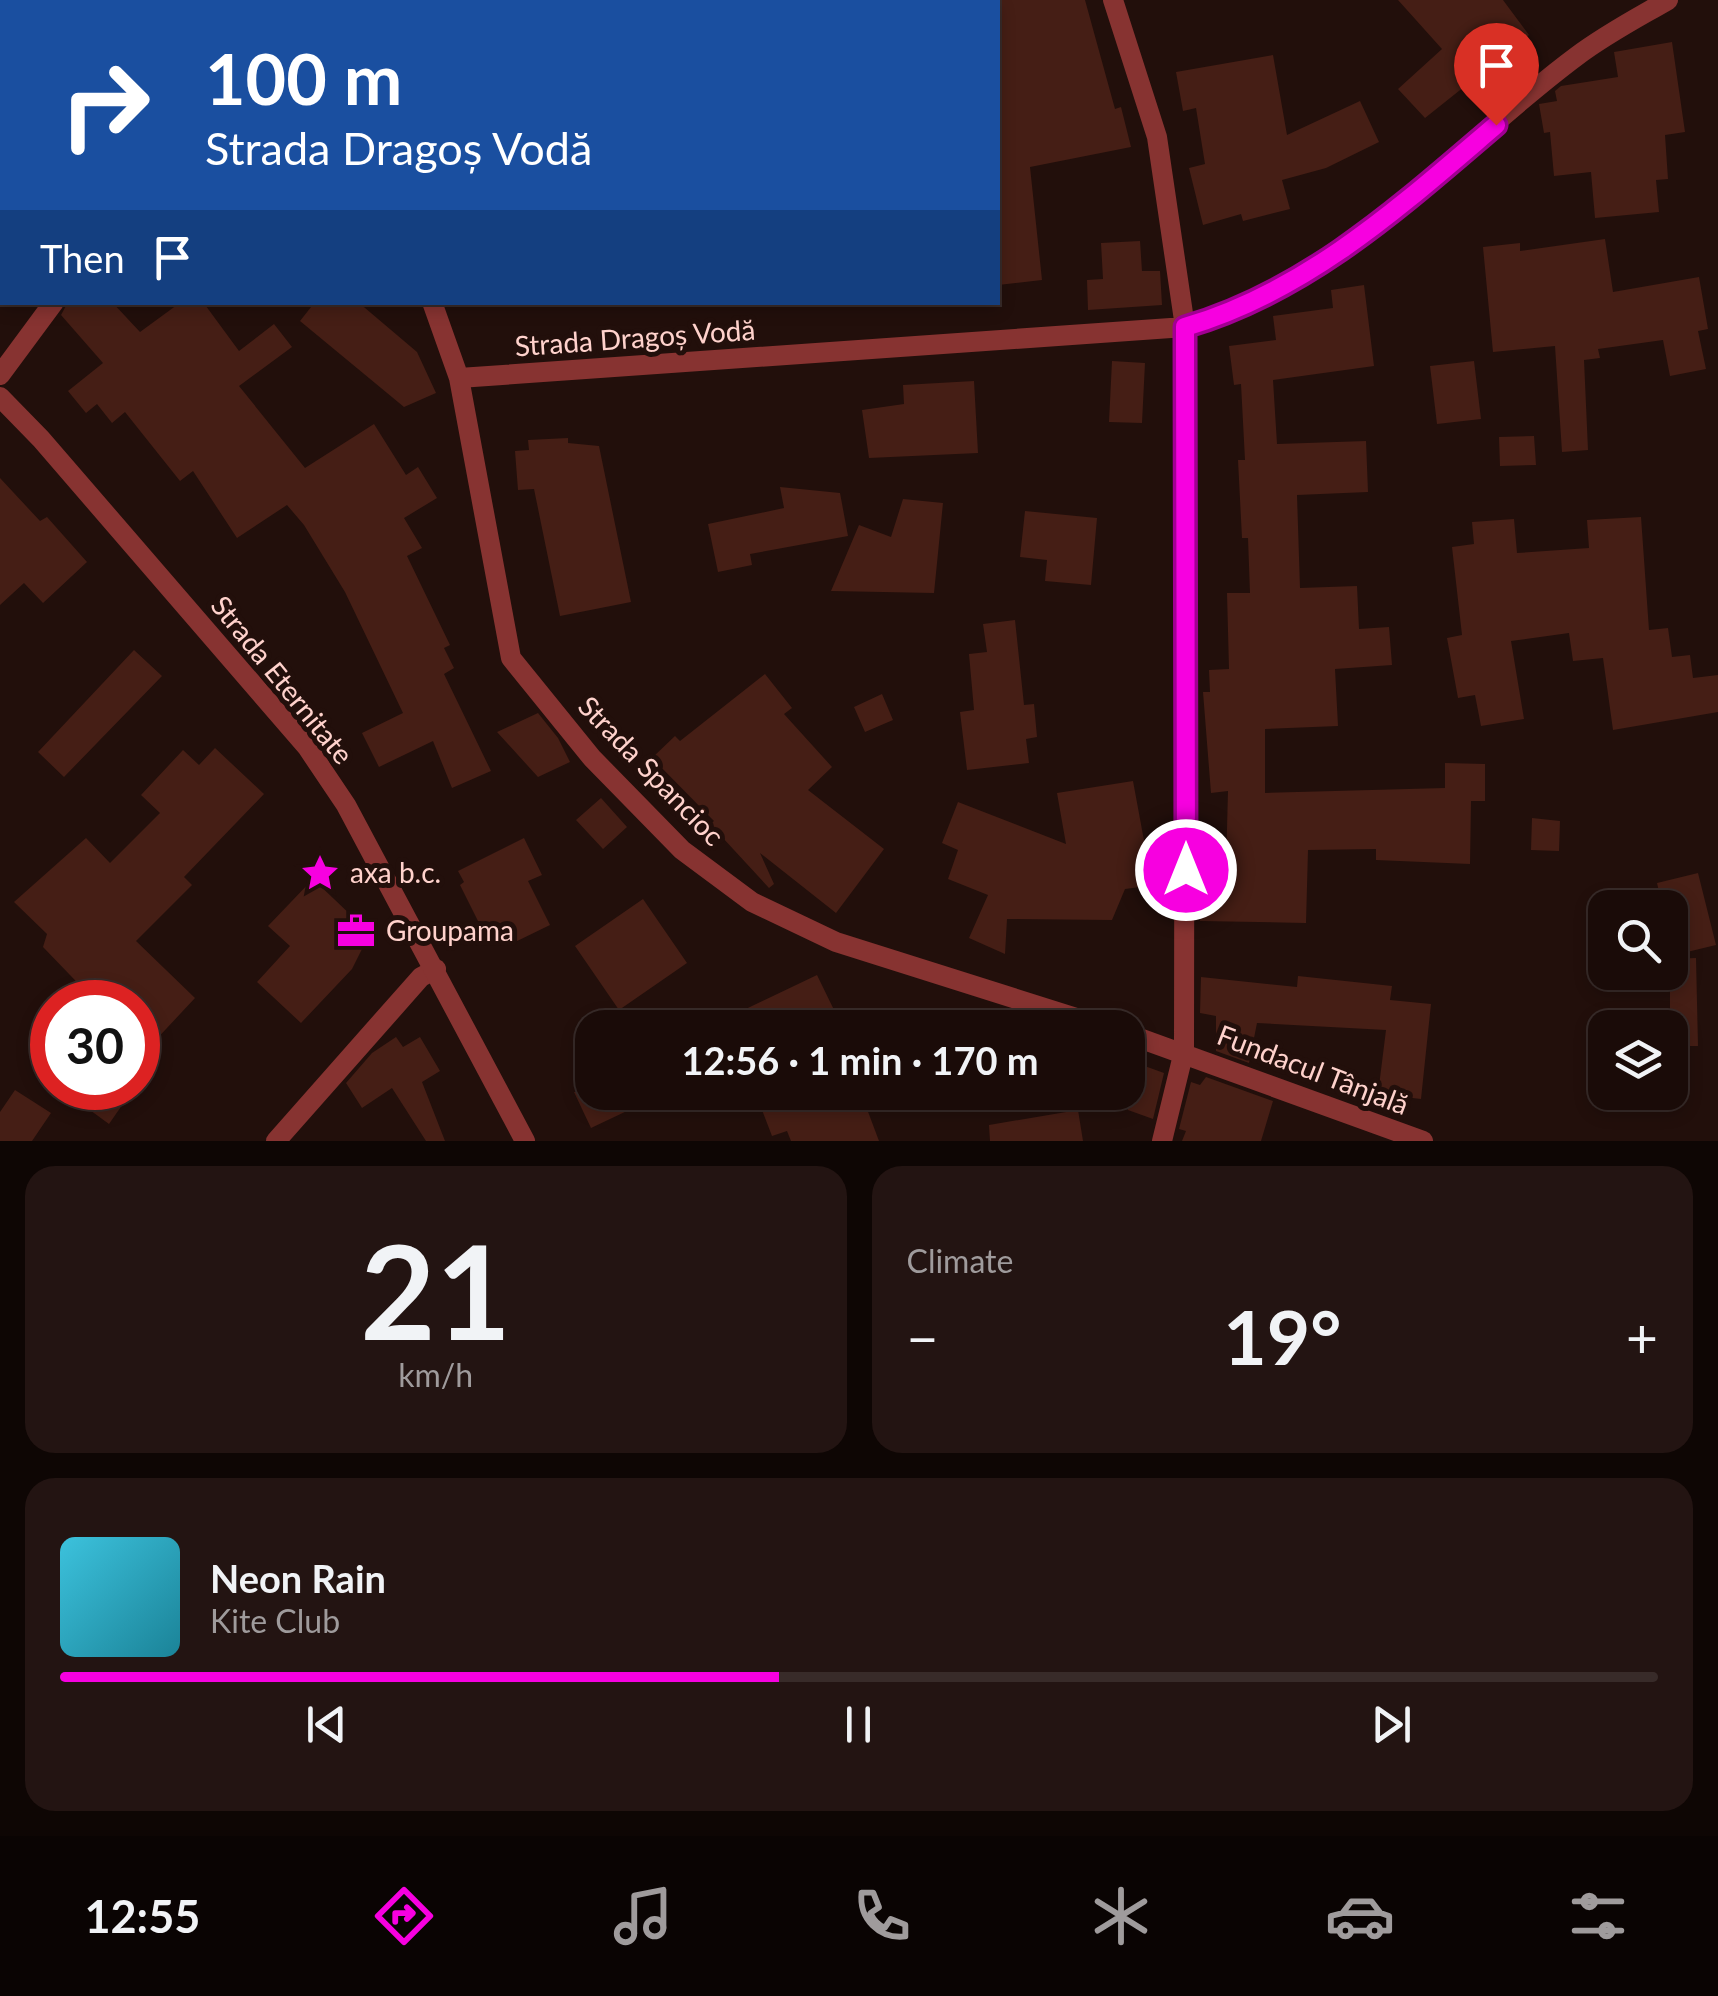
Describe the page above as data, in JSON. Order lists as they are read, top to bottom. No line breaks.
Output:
{"streets":{"street":["Strada Dragoș Vodă","Strada Eternitate","Strada Spancioc","Fundacul Tânjală"]},"crossings":[["Strada Dragoș Vodă","Strada Spancioc"]],"places":{"place":["axa b.c."],"office":["Groupama"]},"page":{"turn":["100 m","Strada Dragoș Vodă"],"then":"Then","limit":"30","trip":"12:56 · 1 min · 170 m","tile":[["21","km/h"],"Climate"],"heat":["−","19°","+"],"song":["Neon Rain","Kite Club"],"tabs":"12:55"}}
